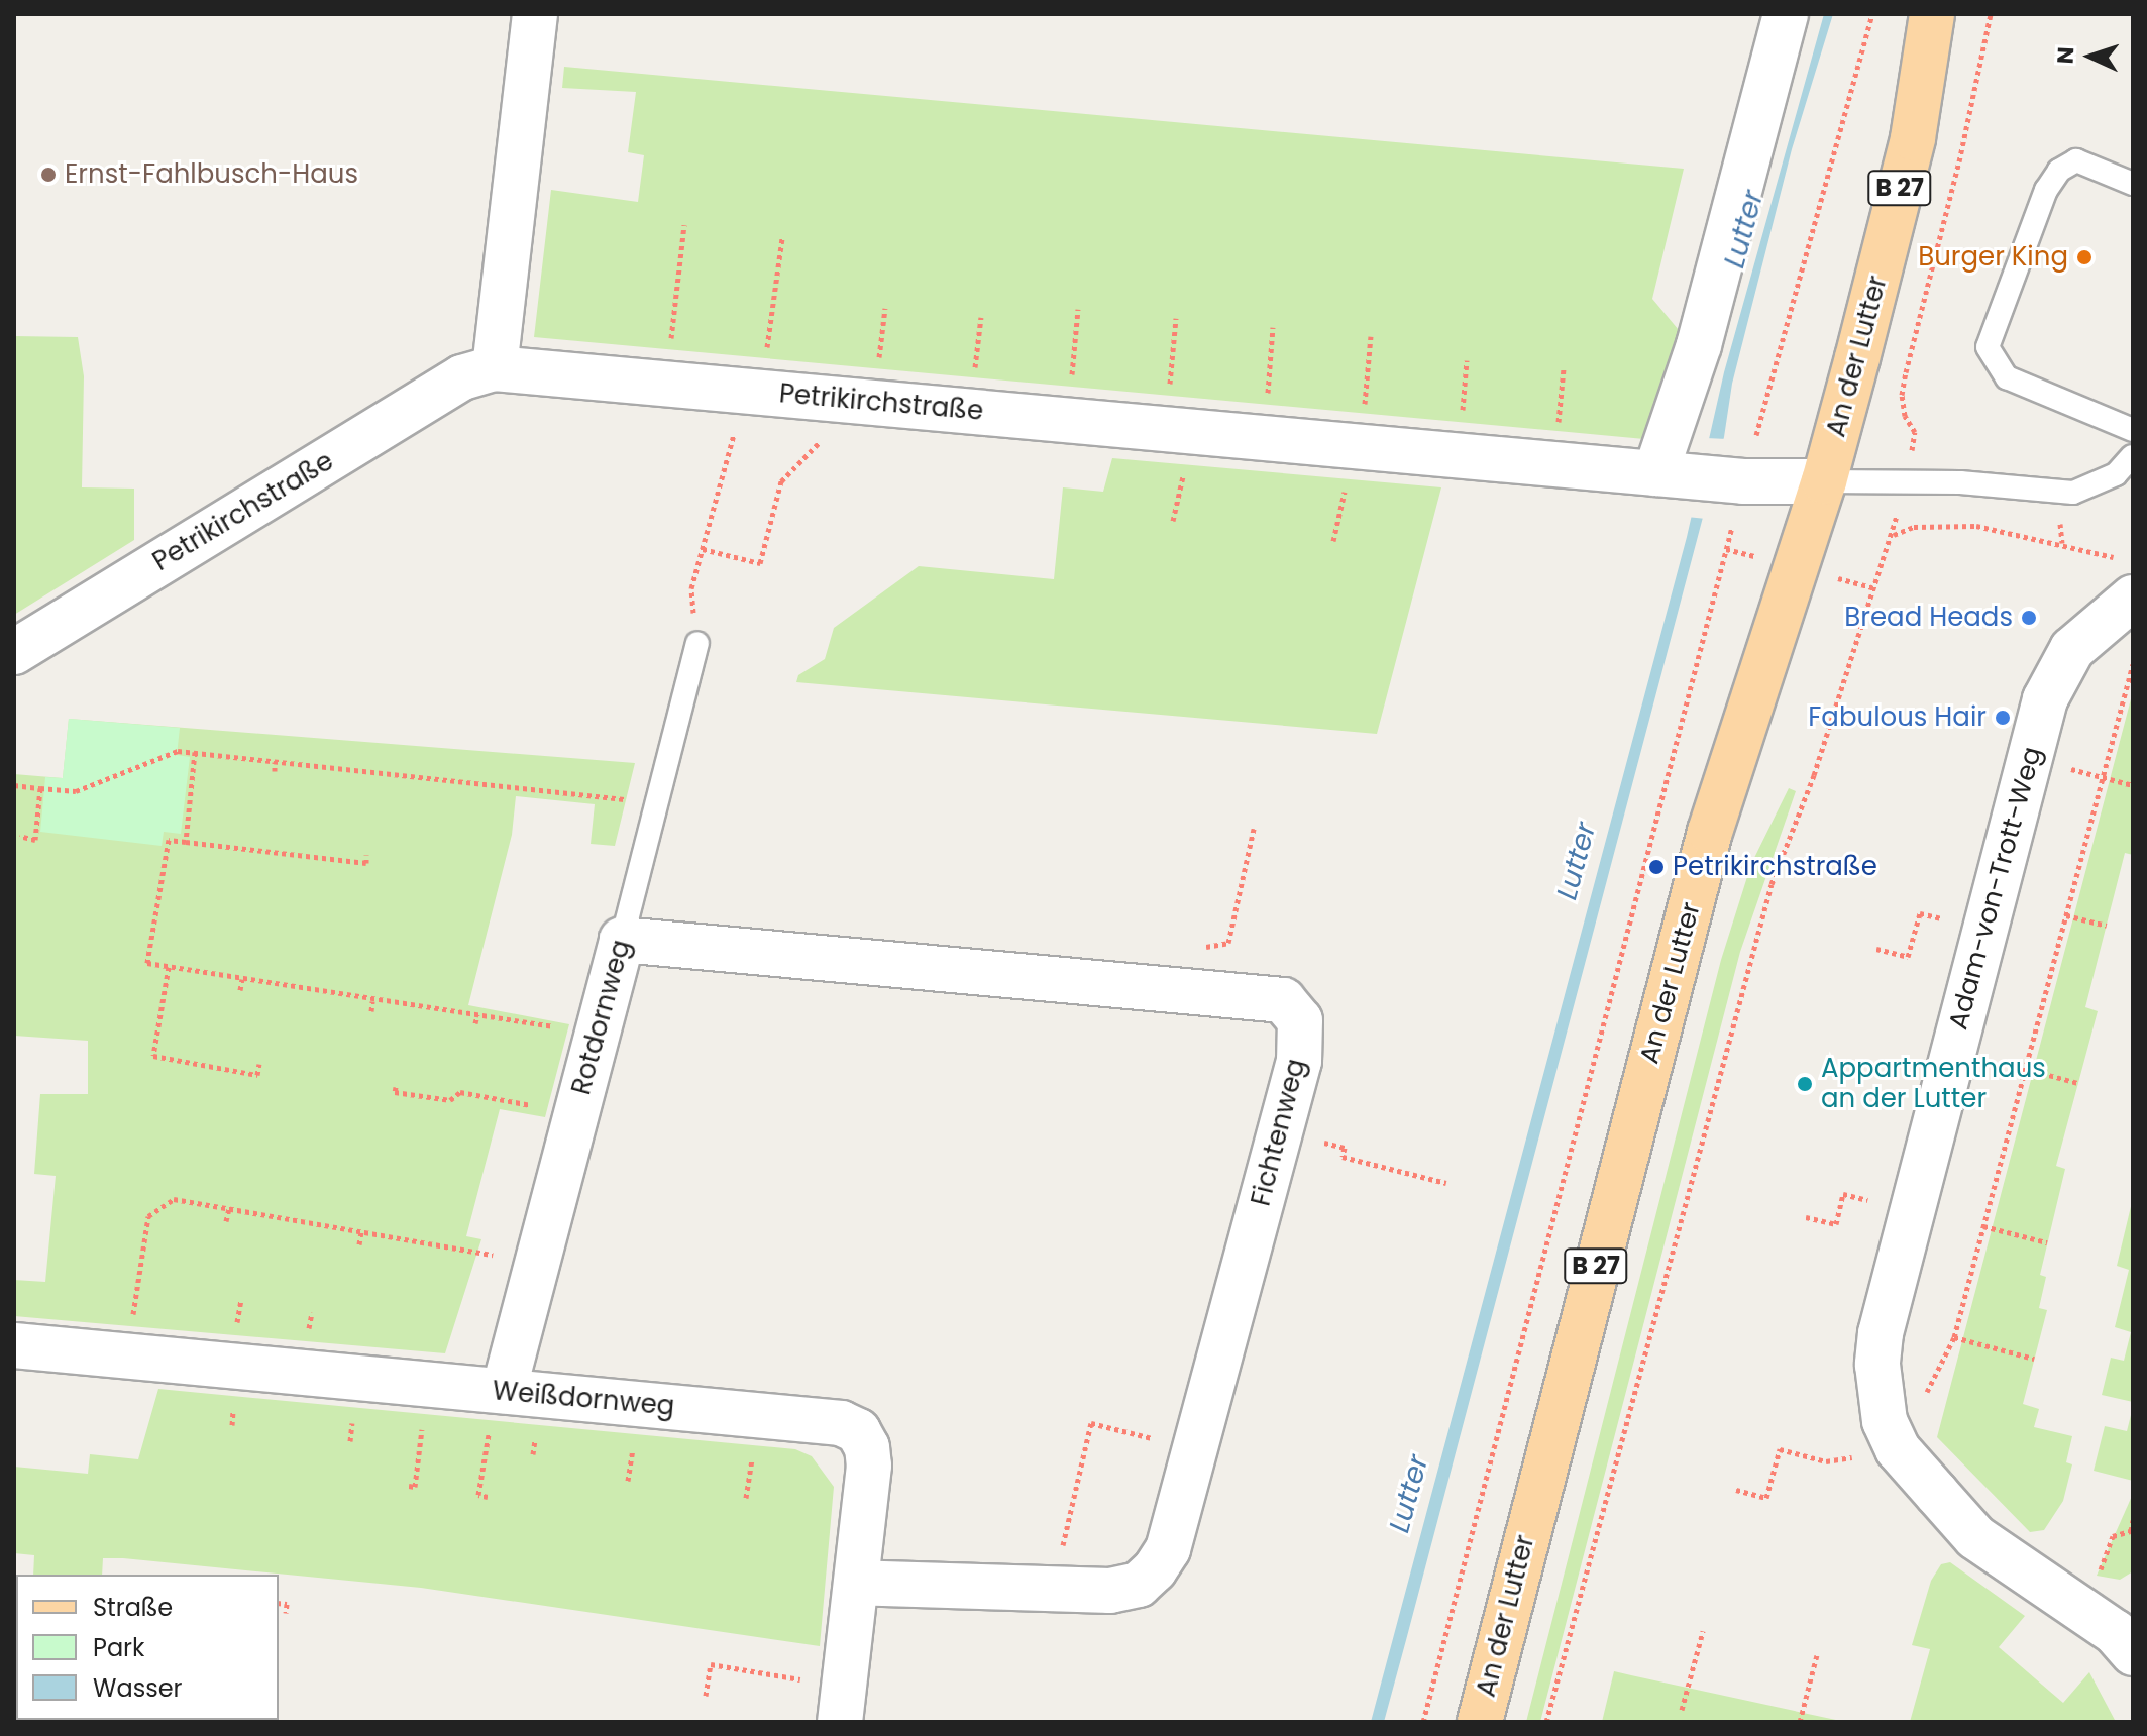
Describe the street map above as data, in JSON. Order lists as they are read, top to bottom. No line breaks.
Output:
{"streets":{"main road":["B 27","An der Lutter"],"street":["Petrikirchstraße","Adam-von-Trott-Weg","Rotdornweg","Fichtenweg","Weißdornweg"]},"crossings":[["An der Lutter","Petrikirchstraße"],["Rotdornweg","Fichtenweg"],["Rotdornweg","Weißdornweg"],["Fichtenweg","Weißdornweg"]],"water":["Lutter"],"places":["Ernst-Fahlbusch-Haus","Burger King","Bread Heads","Fabulous Hair","Petrikirchstraße","Appartmenthaus an der Lutter"],"legend":["Straße","Park","Wasser"],"north":"left"}
